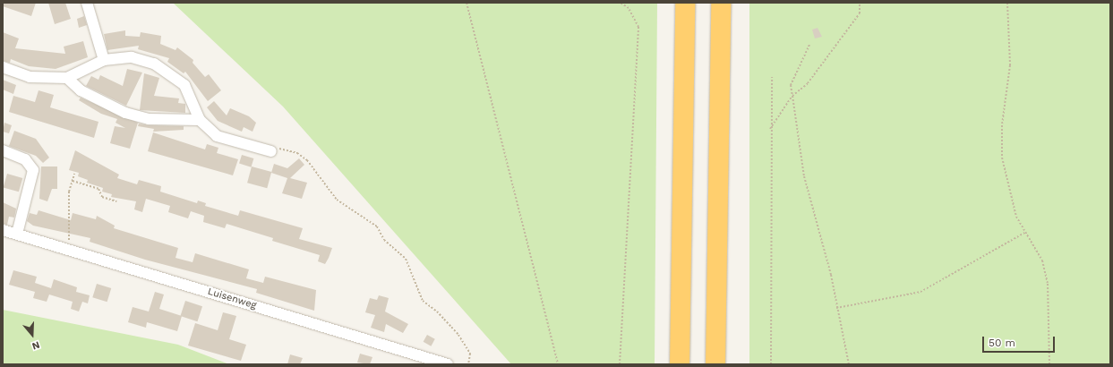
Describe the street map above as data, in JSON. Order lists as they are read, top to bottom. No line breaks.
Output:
{"streets":{"street":["Luisenweg"]},"scale_bar":"50 m","north":"bottom"}
